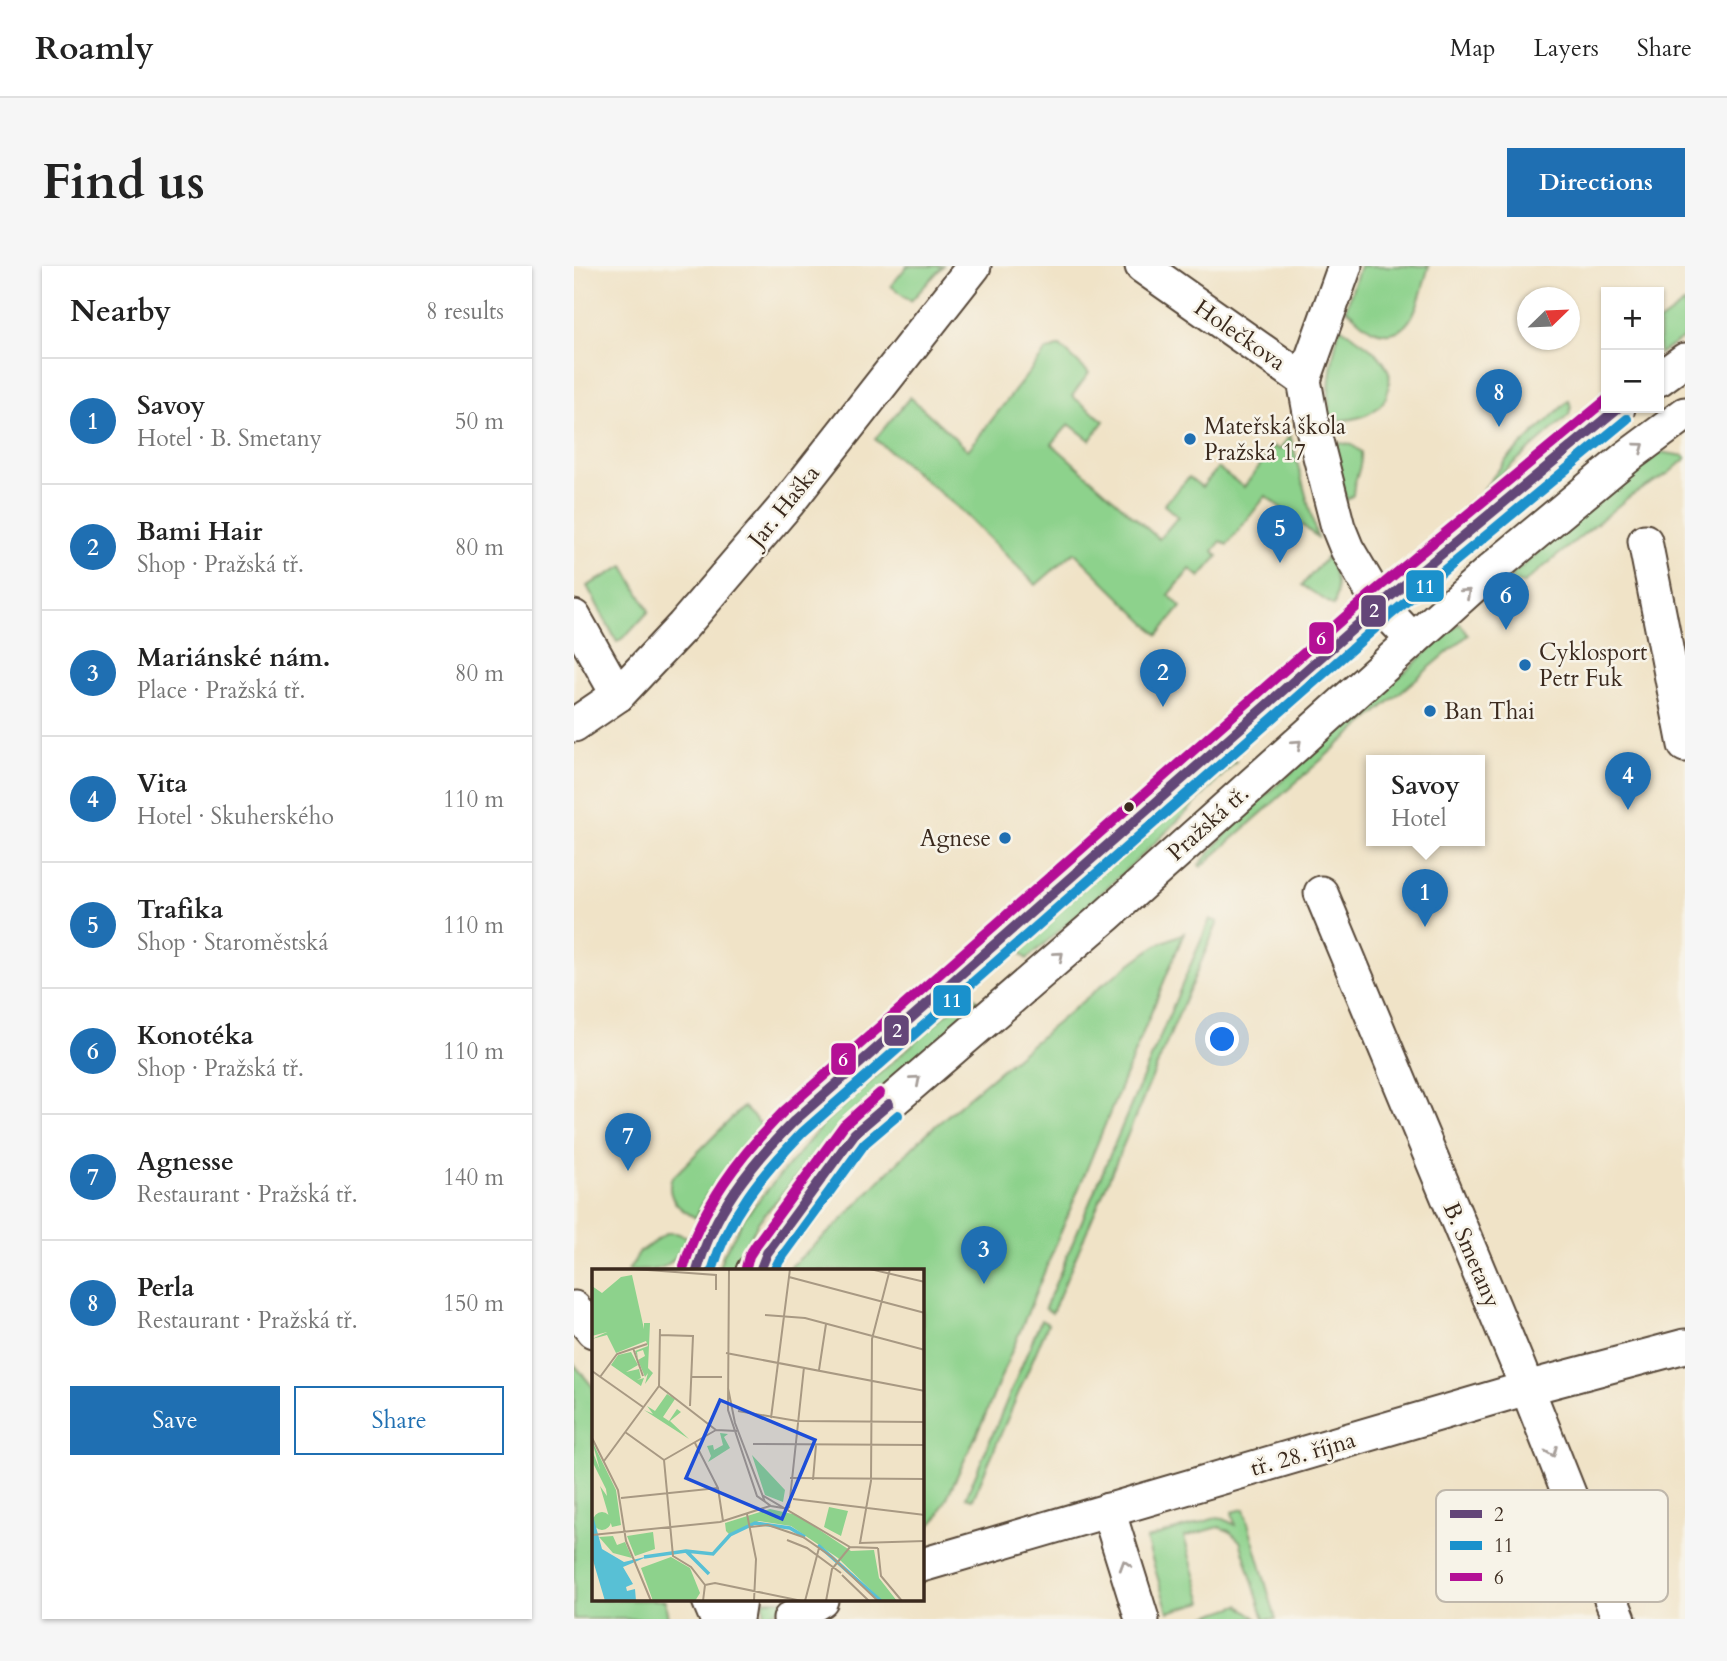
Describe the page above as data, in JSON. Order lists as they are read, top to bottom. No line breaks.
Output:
{"streets":{"street":["Holečkova","Jar. Haška","Pražská tř.","B. Smetany","tř. 28. října"]},"crossings":[["B. Smetany","tř. 28. října"]],"places":["Mateřská škola Pražská 17","Cyklosport Petr Fuk","Ban Thai","Agnese"],"lines":["transit line 6","transit line 2","transit line 11"],"legend":["2","11","6"],"north":"top right","page":{"header":"Roamly","nav":["Map","Layers","Share"],"buttons":["Directions",["Save","Share"]],"title":"Find us","heading":["Nearby","8 results"],"map_buttons":["+","−"],"list":[{"mark":"1","name":"Savoy","note":"Hotel · B. Smetany","value":"50 m"},{"mark":"2","name":"Bami Hair","note":"Shop · Pražská tř.","value":"80 m"},{"mark":"3","name":"Mariánské nám.","note":"Place · Pražská tř.","value":"80 m"},{"mark":"4","name":"Vita","note":"Hotel · Skuherského","value":"110 m"},{"mark":"5","name":"Trafika","note":"Shop · Staroměstská","value":"110 m"},{"mark":"6","name":"Konotéka","note":"Shop · Pražská tř.","value":"110 m"},{"mark":"7","name":"Agnesse","note":"Restaurant · Pražská tř.","value":"140 m"},{"mark":"8","name":"Perla","note":"Restaurant · Pražská tř.","value":"150 m"}],"pins":["8","5","6","2","4","1","7","3"],"popup":["Savoy","Hotel"]}}
